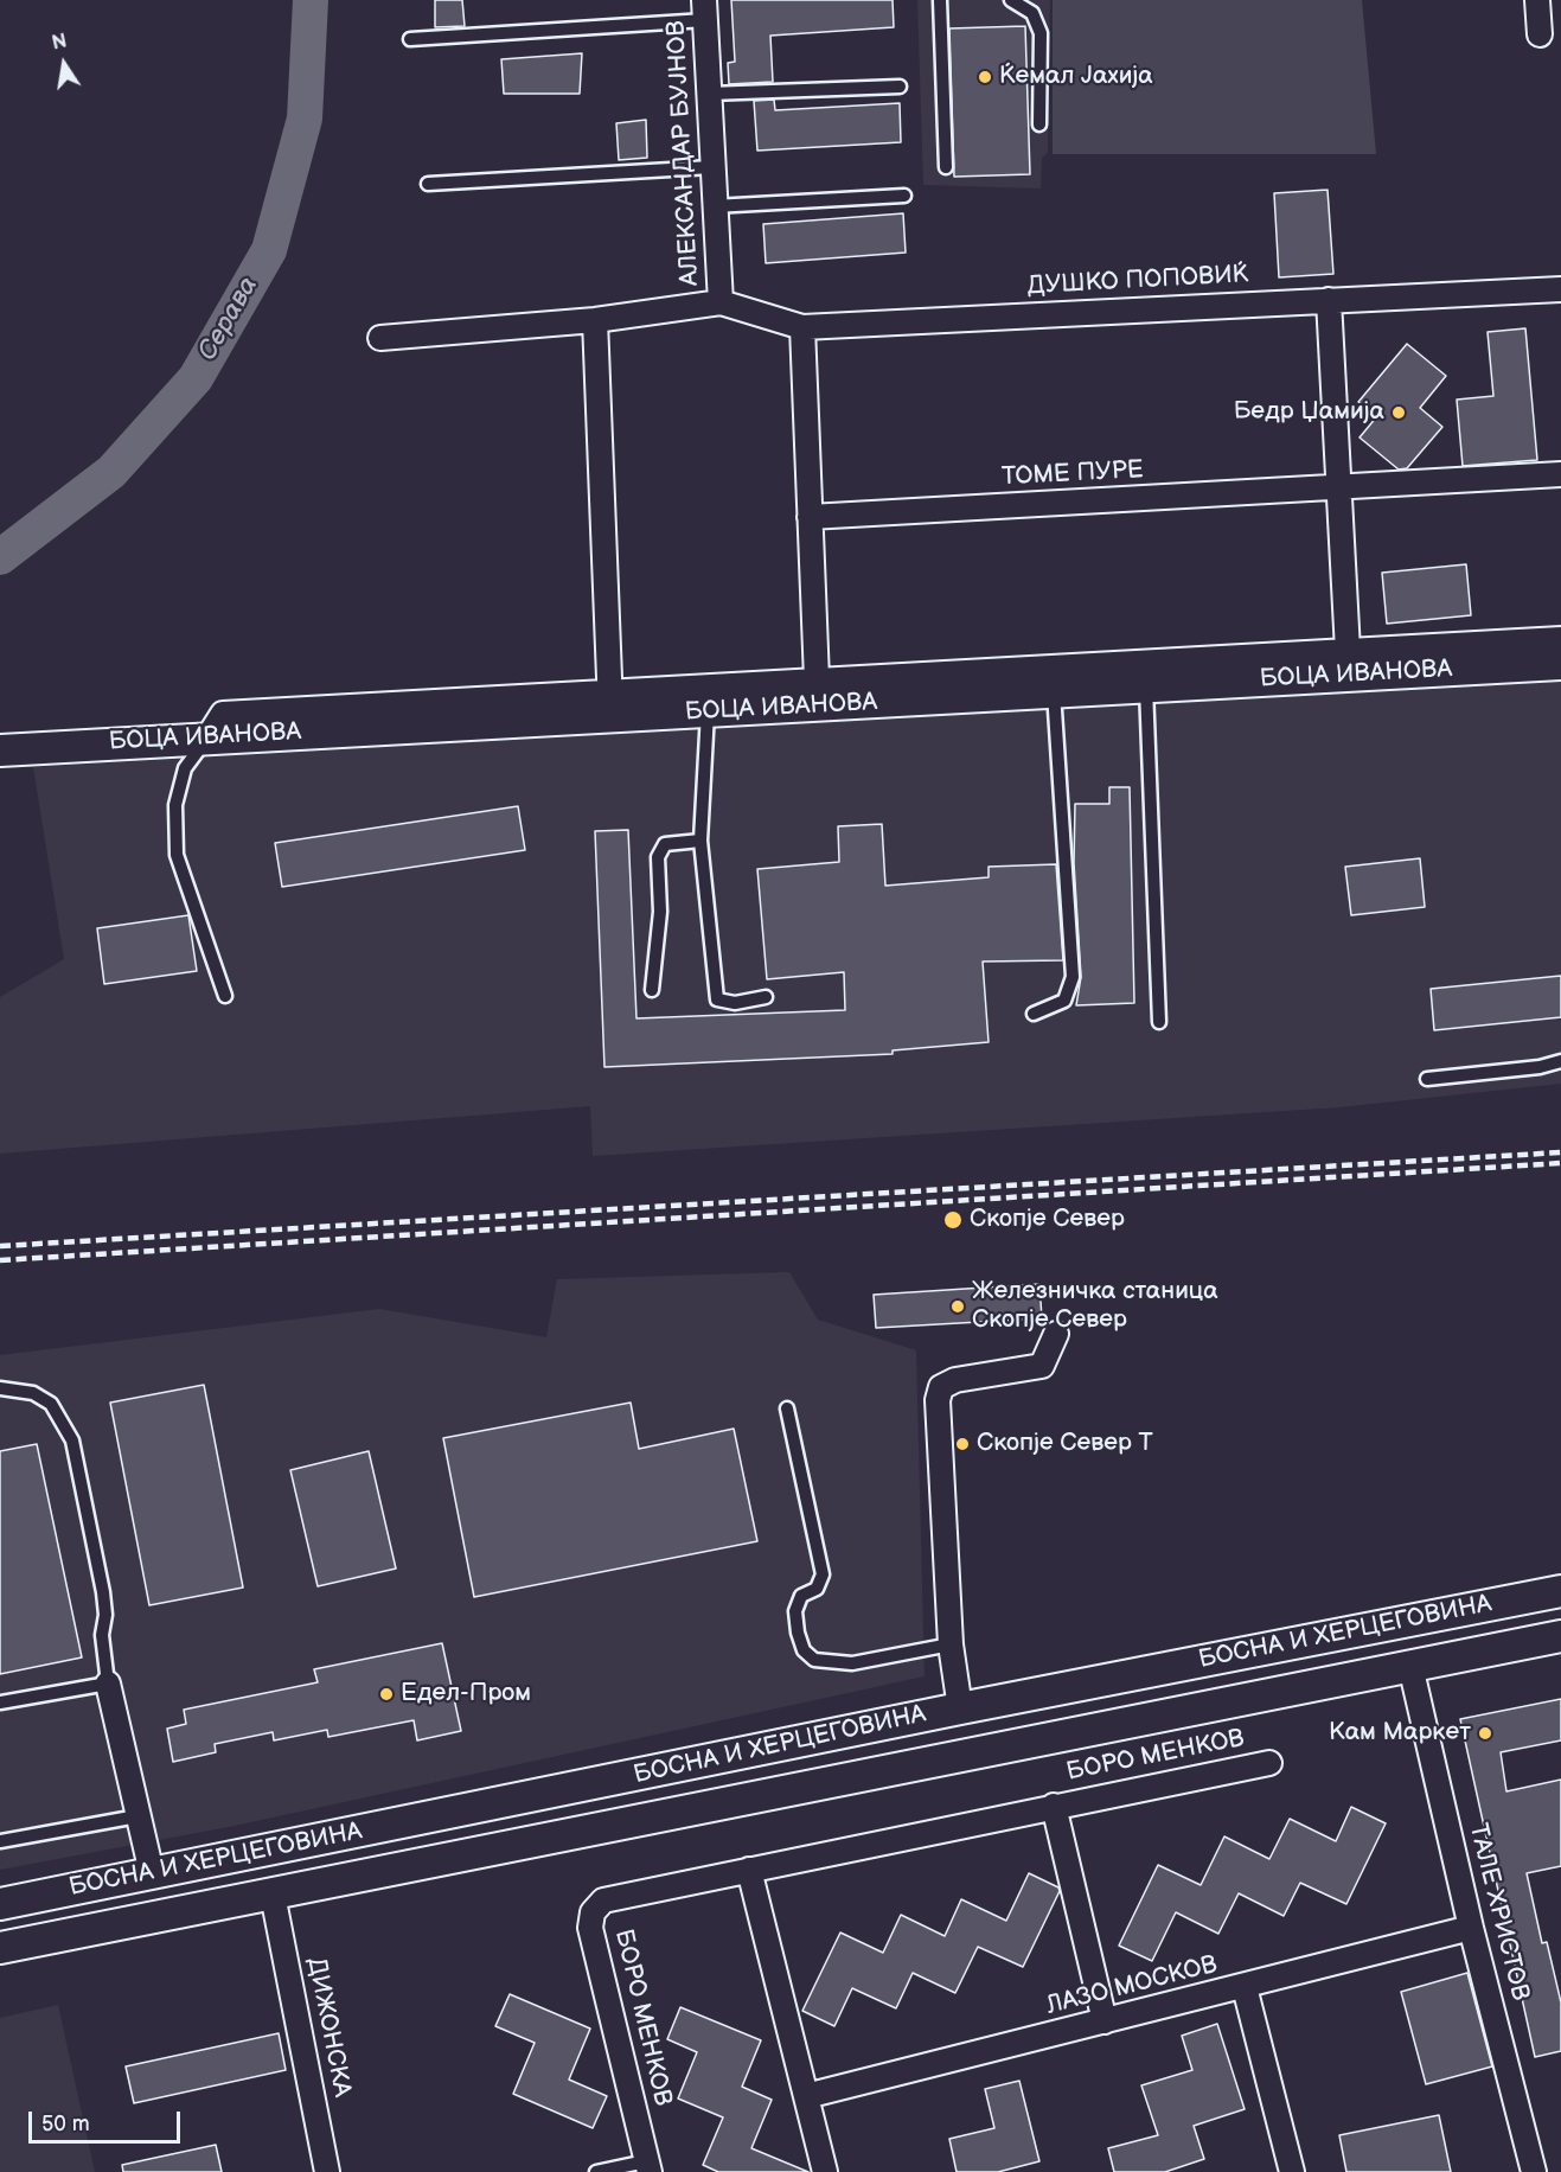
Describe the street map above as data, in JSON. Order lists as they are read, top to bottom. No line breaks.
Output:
{"streets":{"street":["АЛЕКСАНДАР БУЈНОВ","ДУШКО ПОПОВИЌ","ТОМЕ ПУРЕ","БОЦА ИВАНОВА","БОСНА И ХЕРЦЕГОВИНА","БОРО МЕНКОВ","ТАЛЕ ХРИСТОВ","ЛАЗО МОСКОВ","ДИЖОНСКА"]},"crossings":[["АЛЕКСАНДАР БУЈНОВ","ДУШКО ПОПОВИЌ"],["БОСНА И ХЕРЦЕГОВИНА","ТАЛЕ ХРИСТОВ"],["БОСНА И ХЕРЦЕГОВИНА","ДИЖОНСКА"],["БОРО МЕНКОВ","ЛАЗО МОСКОВ"],["ТАЛЕ ХРИСТОВ","ЛАЗО МОСКОВ"]],"water":["Серава"],"places":["Ќемал Јахија","Бедр Џамија","Скопје Север","Железничка станица Скопје Север","Скопје Север Т","Едел-Пром","Кам Маркет"],"scale_bar":"50 m","north":"top"}
